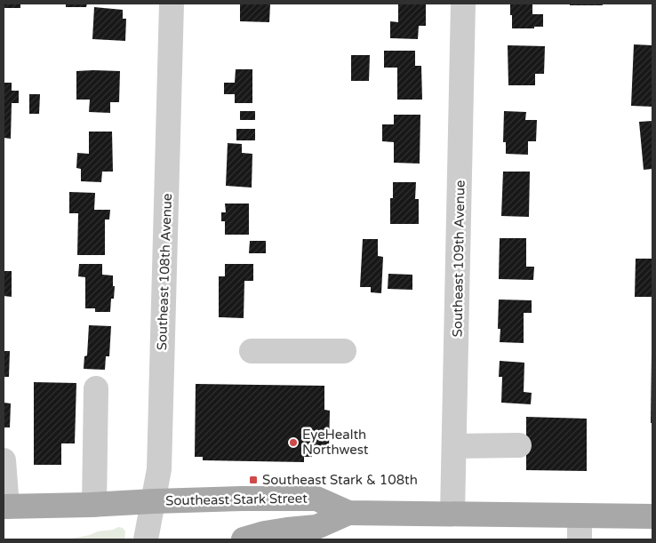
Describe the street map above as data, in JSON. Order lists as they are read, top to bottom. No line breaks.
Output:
{"streets":{"main road":["Southeast Stark Street"],"street":["Southeast 109th Avenue","Southeast 108th Avenue"]},"crossings":[["Southeast 109th Avenue","Southeast Stark Street"],["Southeast 108th Avenue","Southeast Stark Street"]],"places":{"other":["EyeHealth Northwest"],"transit":["Southeast Stark & 108th"]}}
